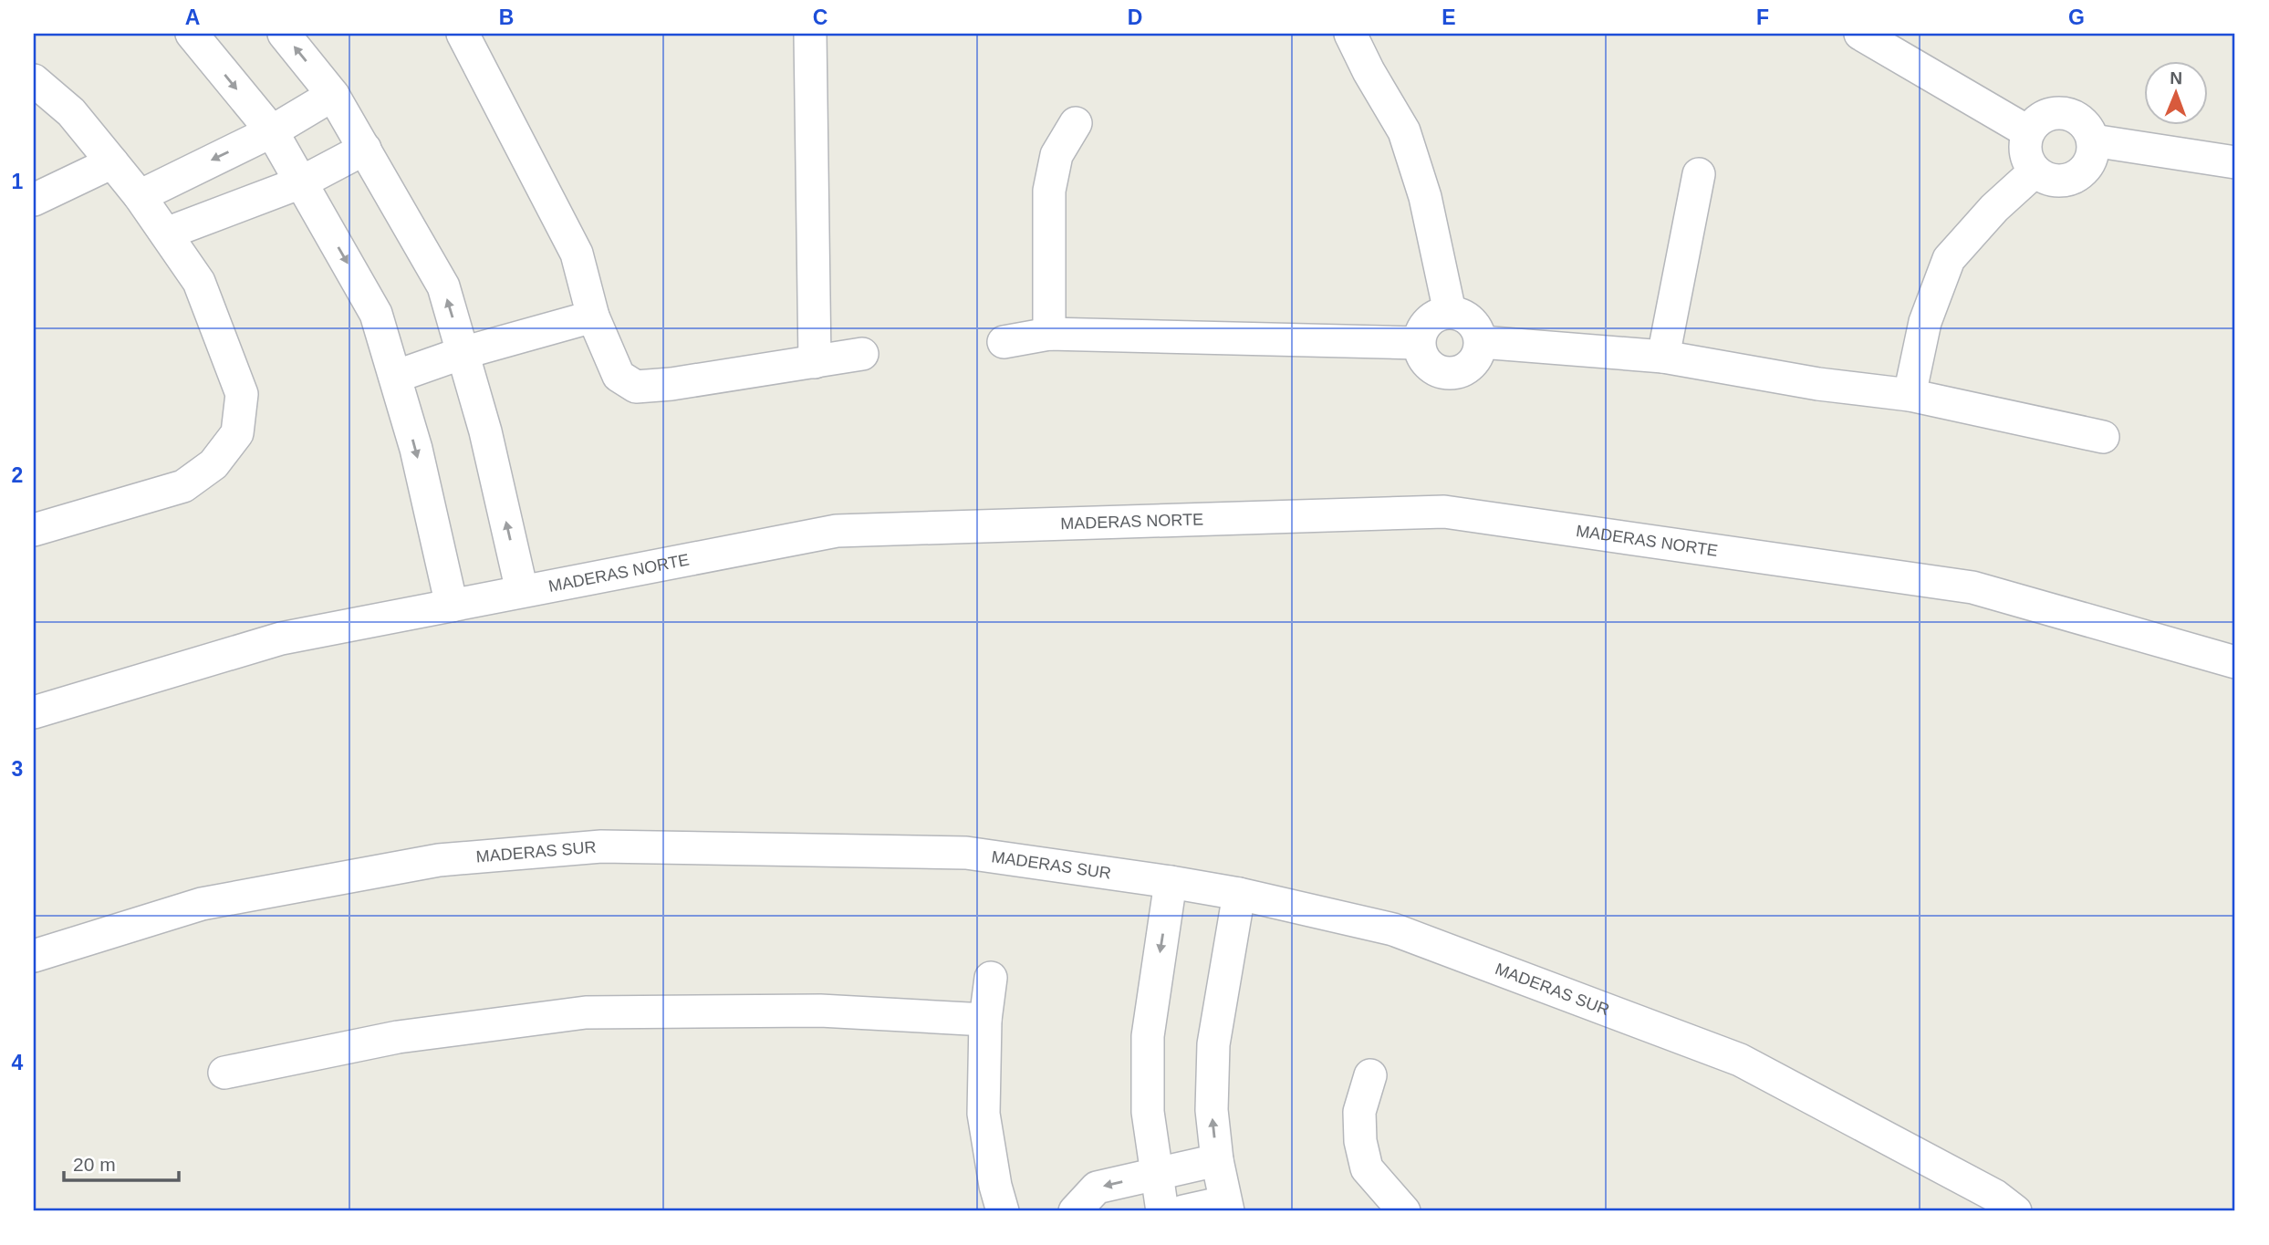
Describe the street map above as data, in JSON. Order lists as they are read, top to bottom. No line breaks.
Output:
{"streets":{"street":["MADERAS NORTE","MADERAS SUR"]},"scale_bar":"20 m","north":"top","grid":{"columns":["A","B","C","D","E","F","G"],"rows":["1","2","3","4"]}}
